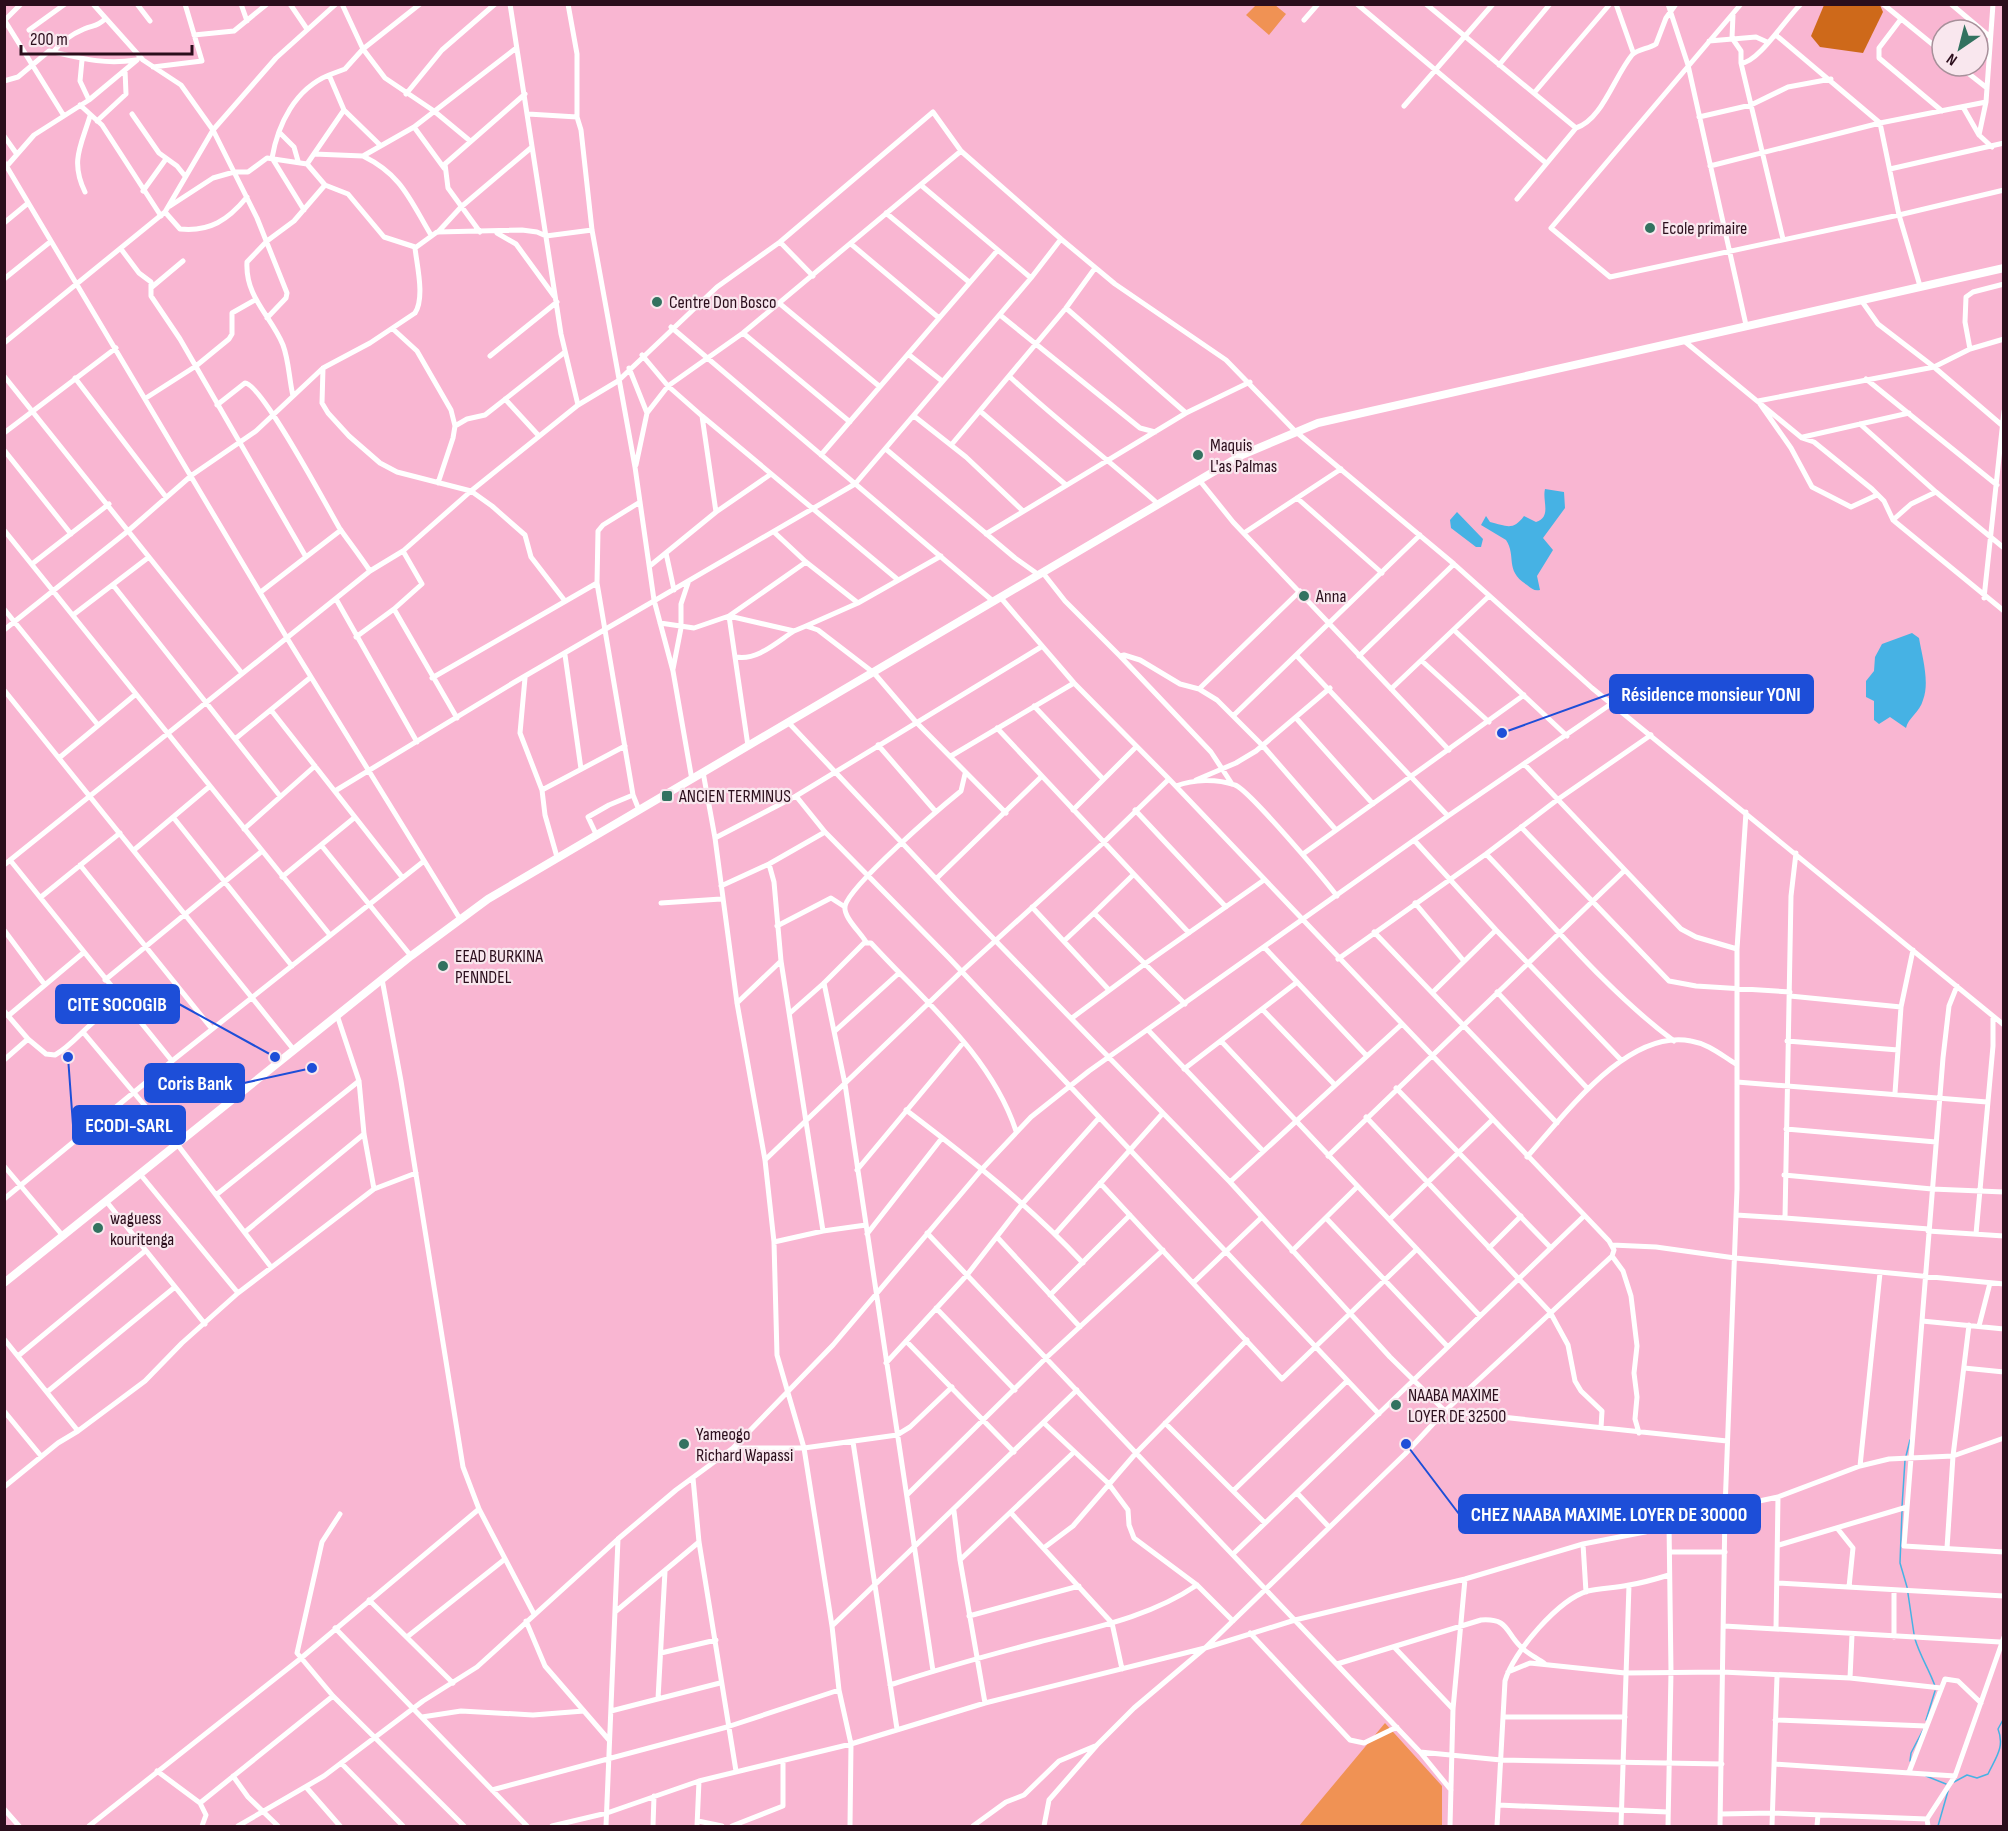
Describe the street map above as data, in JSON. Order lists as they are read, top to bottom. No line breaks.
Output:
{"places":{"other":["Ecole primaire","Centre Don Bosco","Maquis L'as Palmas","Anna","Résidence monsieur YONI","EEAD BURKINA PENNDEL","ECODI-SARL","CITE SOCOGIB","Coris Bank","waguess kouritenga","NAABA MAXIME LOYER DE 32500","Yameogo Richard Wapassi","CHEZ NAABA MAXIME. LOYER DE 30000"],"transit":["ANCIEN TERMINUS"]},"scale_bar":"200 m","north":"bottom left"}
